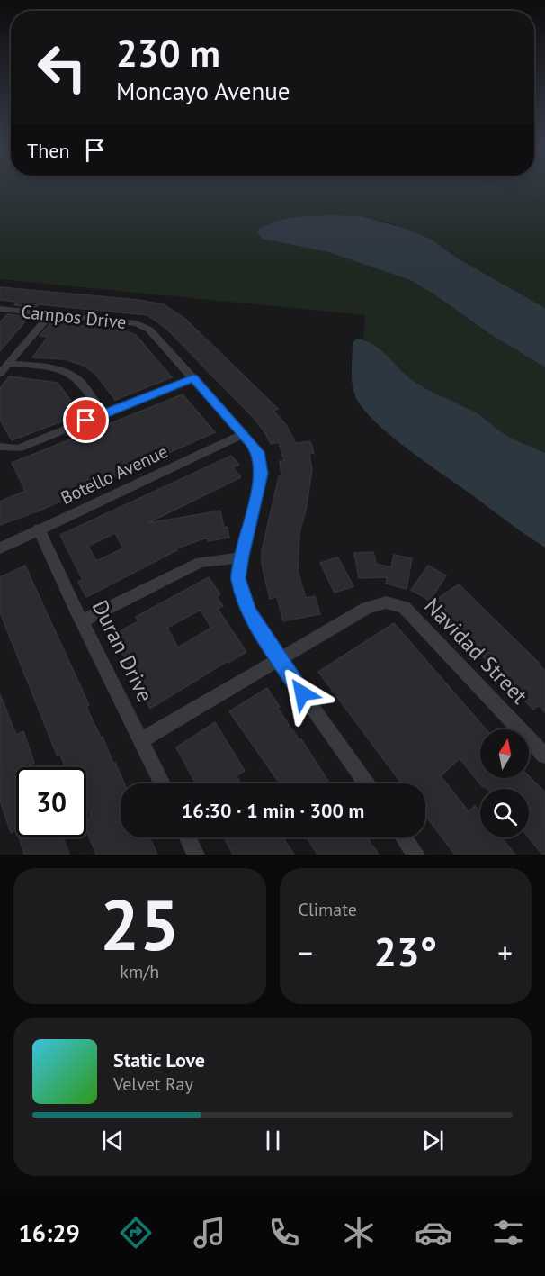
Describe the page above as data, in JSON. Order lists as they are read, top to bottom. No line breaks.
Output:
{"streets":{"street":["Campos Drive","Botello Avenue","Duran Drive","Navidad Street"]},"crossings":[["Campos Drive","Botello Avenue"],["Campos Drive","Navidad Street"],["Botello Avenue","Duran Drive"],["Duran Drive","Navidad Street"]],"north":"top","page":{"turn":["230 m","Moncayo Avenue"],"then":"Then","limit":"30","trip":"16:30 · 1 min · 300 m","tile":[["25","km/h"],"Climate"],"heat":["−","23°","+"],"song":["Static Love","Velvet Ray"],"tabs":"16:29"}}
